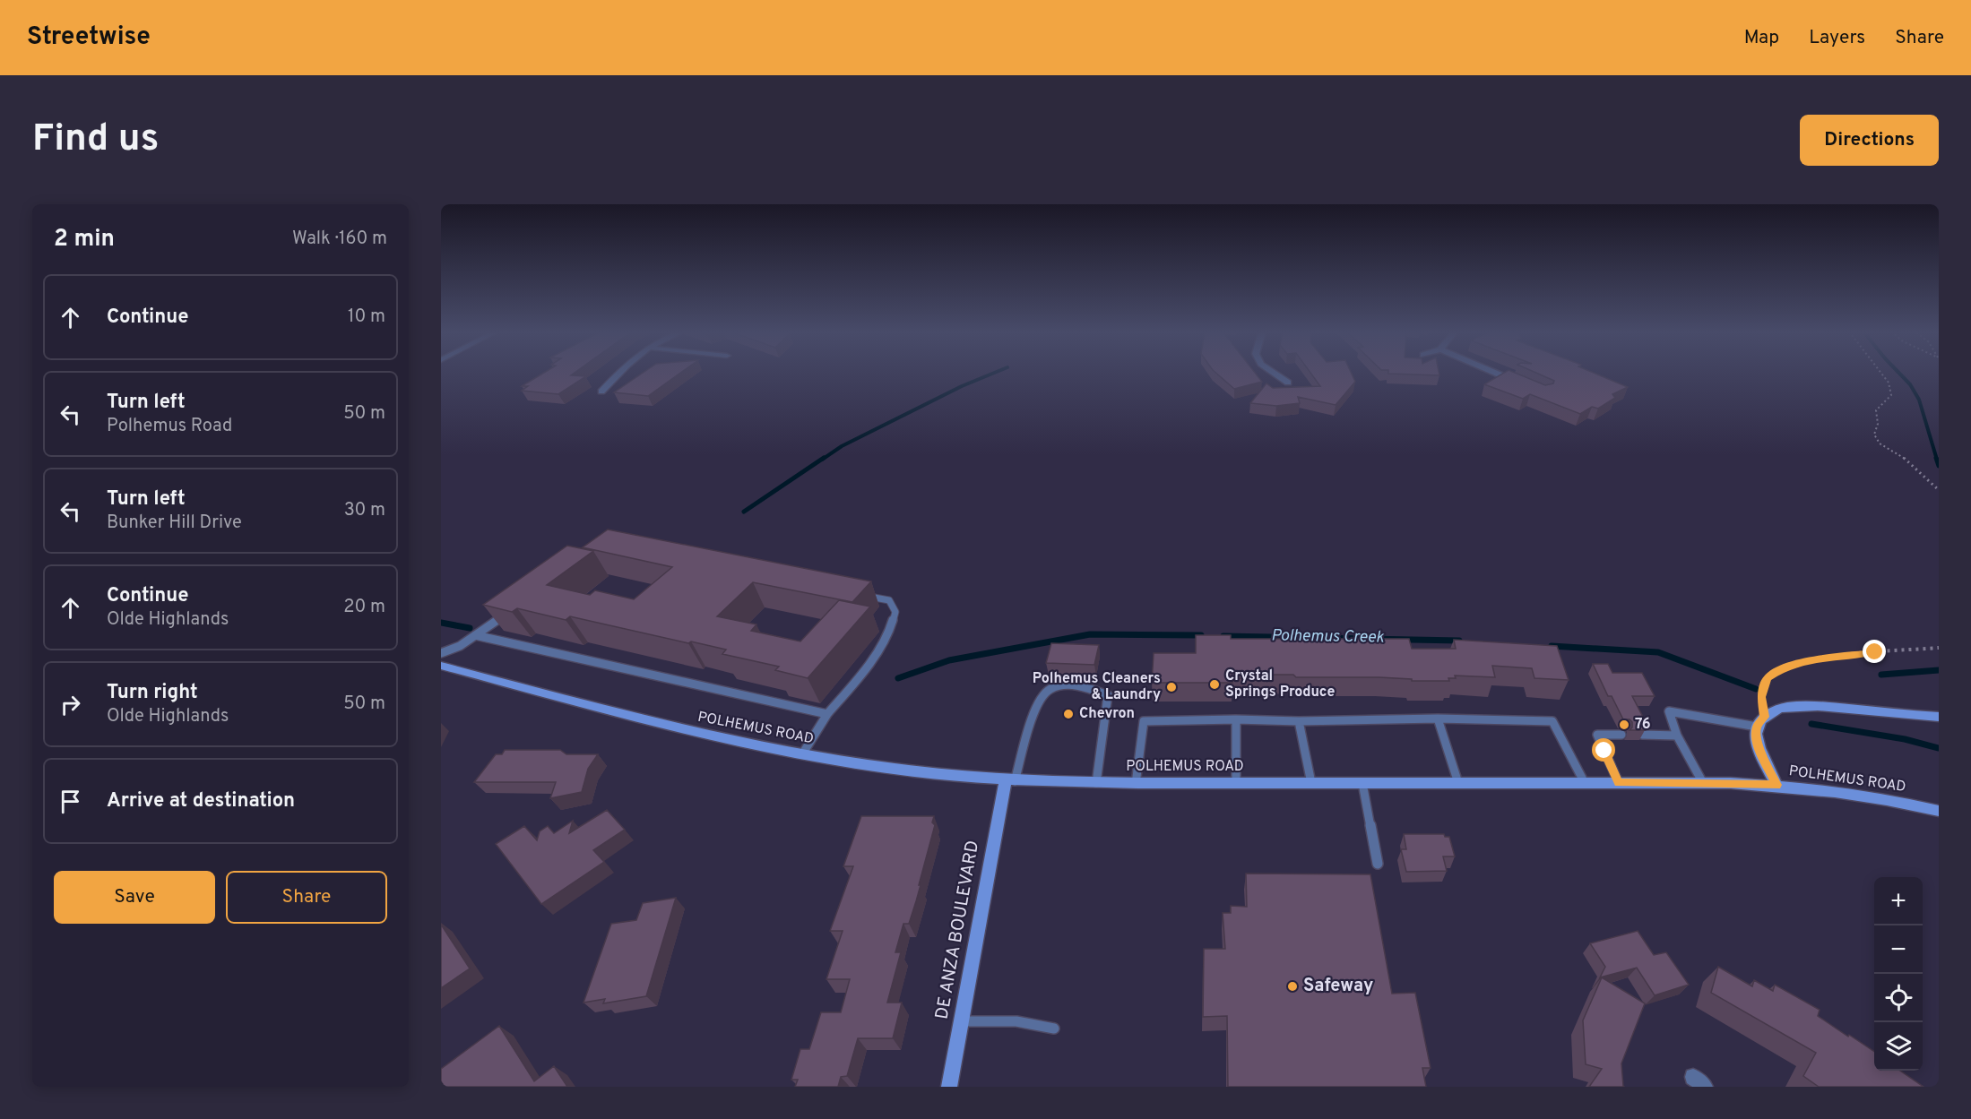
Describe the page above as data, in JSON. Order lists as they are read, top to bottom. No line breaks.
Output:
{"streets":{"main road":["POLHEMUS ROAD","DE ANZA BOULEVARD"]},"crossings":[["POLHEMUS ROAD","DE ANZA BOULEVARD"]],"water":["Polhemus Creek"],"places":["Crystal Springs Produce","Polhemus Cleaners & Laundry","Chevron","76","Safeway"],"page":{"header":"Streetwise","nav":["Map","Layers","Share"],"buttons":["Directions",["Save","Share"]],"title":"Find us","heading":["2 min","Walk · 160 m"],"list":[["Continue","10 m"],["Turn left","Polhemus Road","50 m"],["Turn left","Bunker Hill Drive","30 m"],["Continue","Olde Highlands","20 m"],["Turn right","Olde Highlands","50 m"],"Arrive at destination"],"map_buttons":["+","−"]}}
